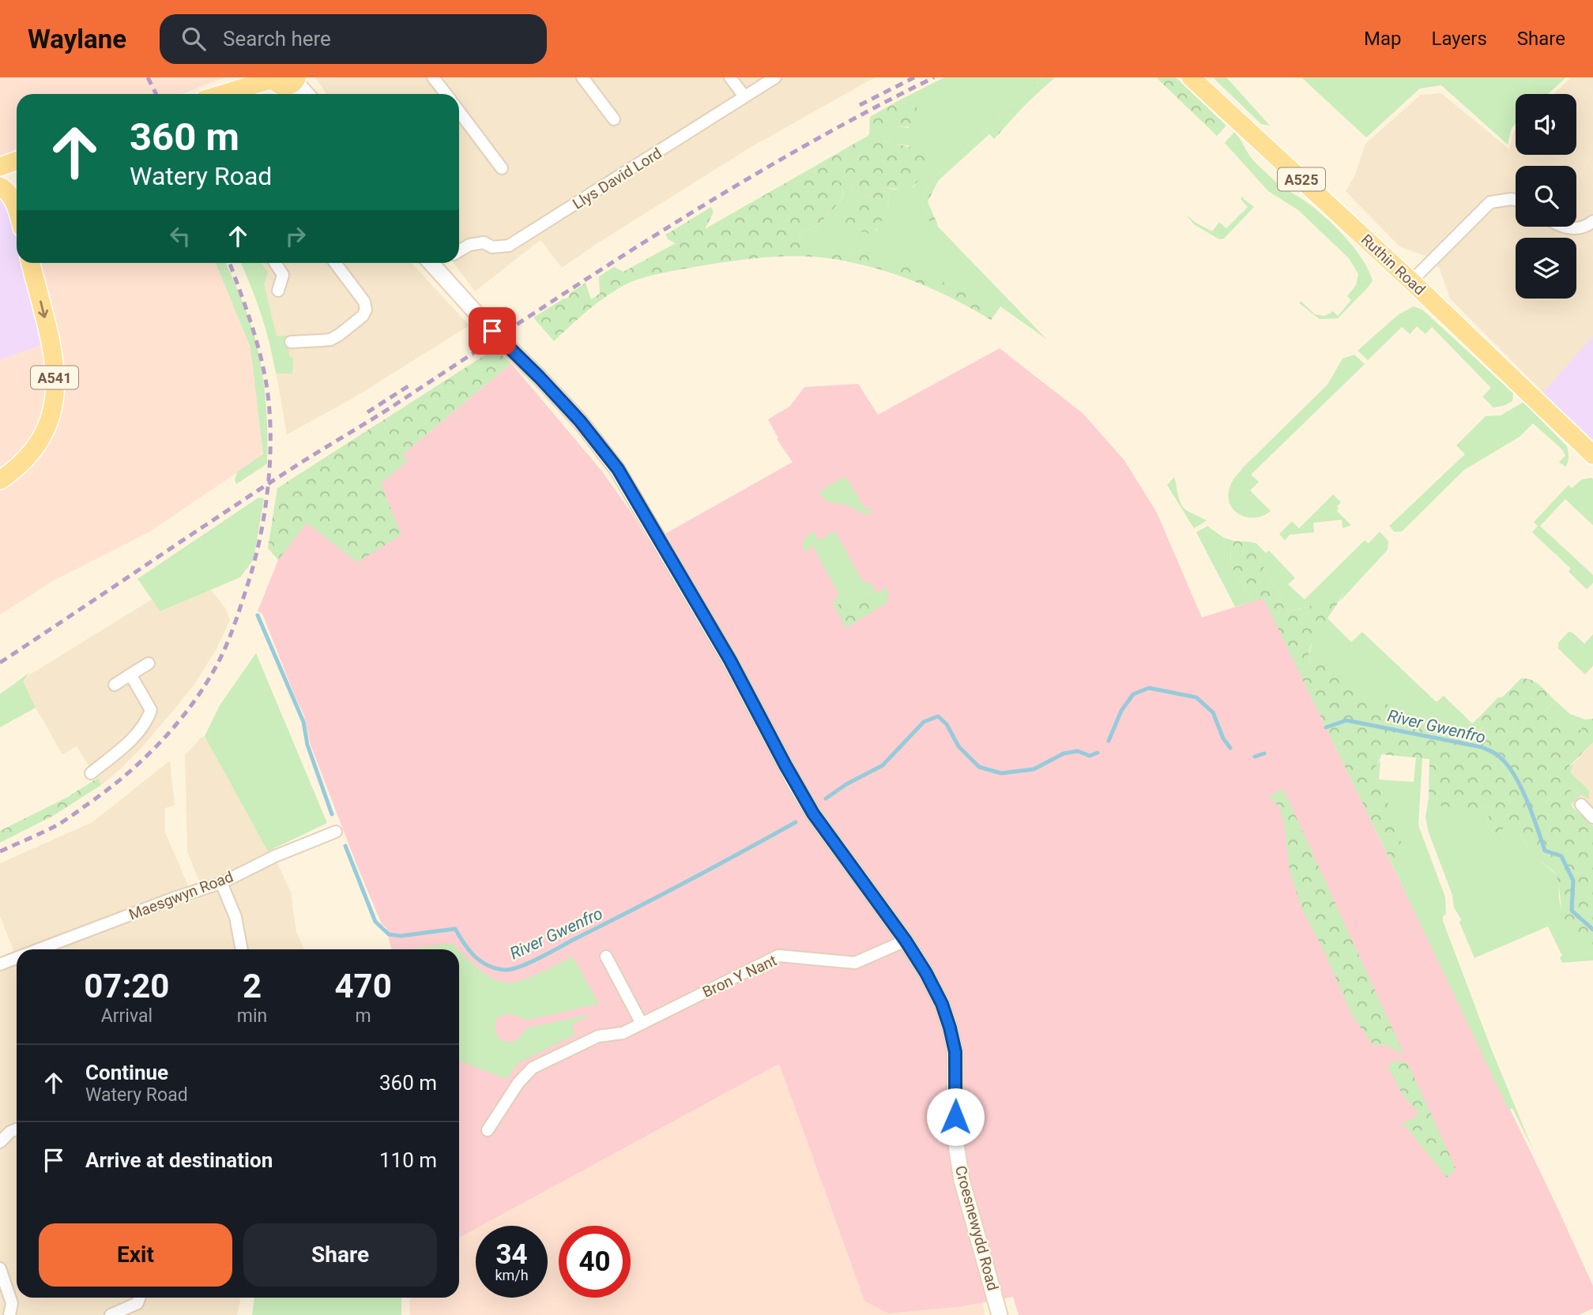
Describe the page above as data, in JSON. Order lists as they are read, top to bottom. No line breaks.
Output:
{"streets":{"main road":["A525","Ruthin Road","A541"],"street":["Llys David Lord","Maesgwyn Road","Bron Y Nant","Croesnewydd Road"]},"crossings":[["Bron Y Nant","Croesnewydd Road"]],"water":["River Gwenfro"],"page":{"header":"Waylane","search":"Search here","nav":["Map","Layers","Share"],"turn":["360 m","Watery Road"],"eta":["07:20","Arrival","2","min","470","m"],"list":[{"name":"Continue","note":"Watery Road","value":"360 m"},{"name":"Arrive at destination","value":"110 m"}],"buttons":["Exit","Share"],"speed":"34 km/h","limit":"40"}}
